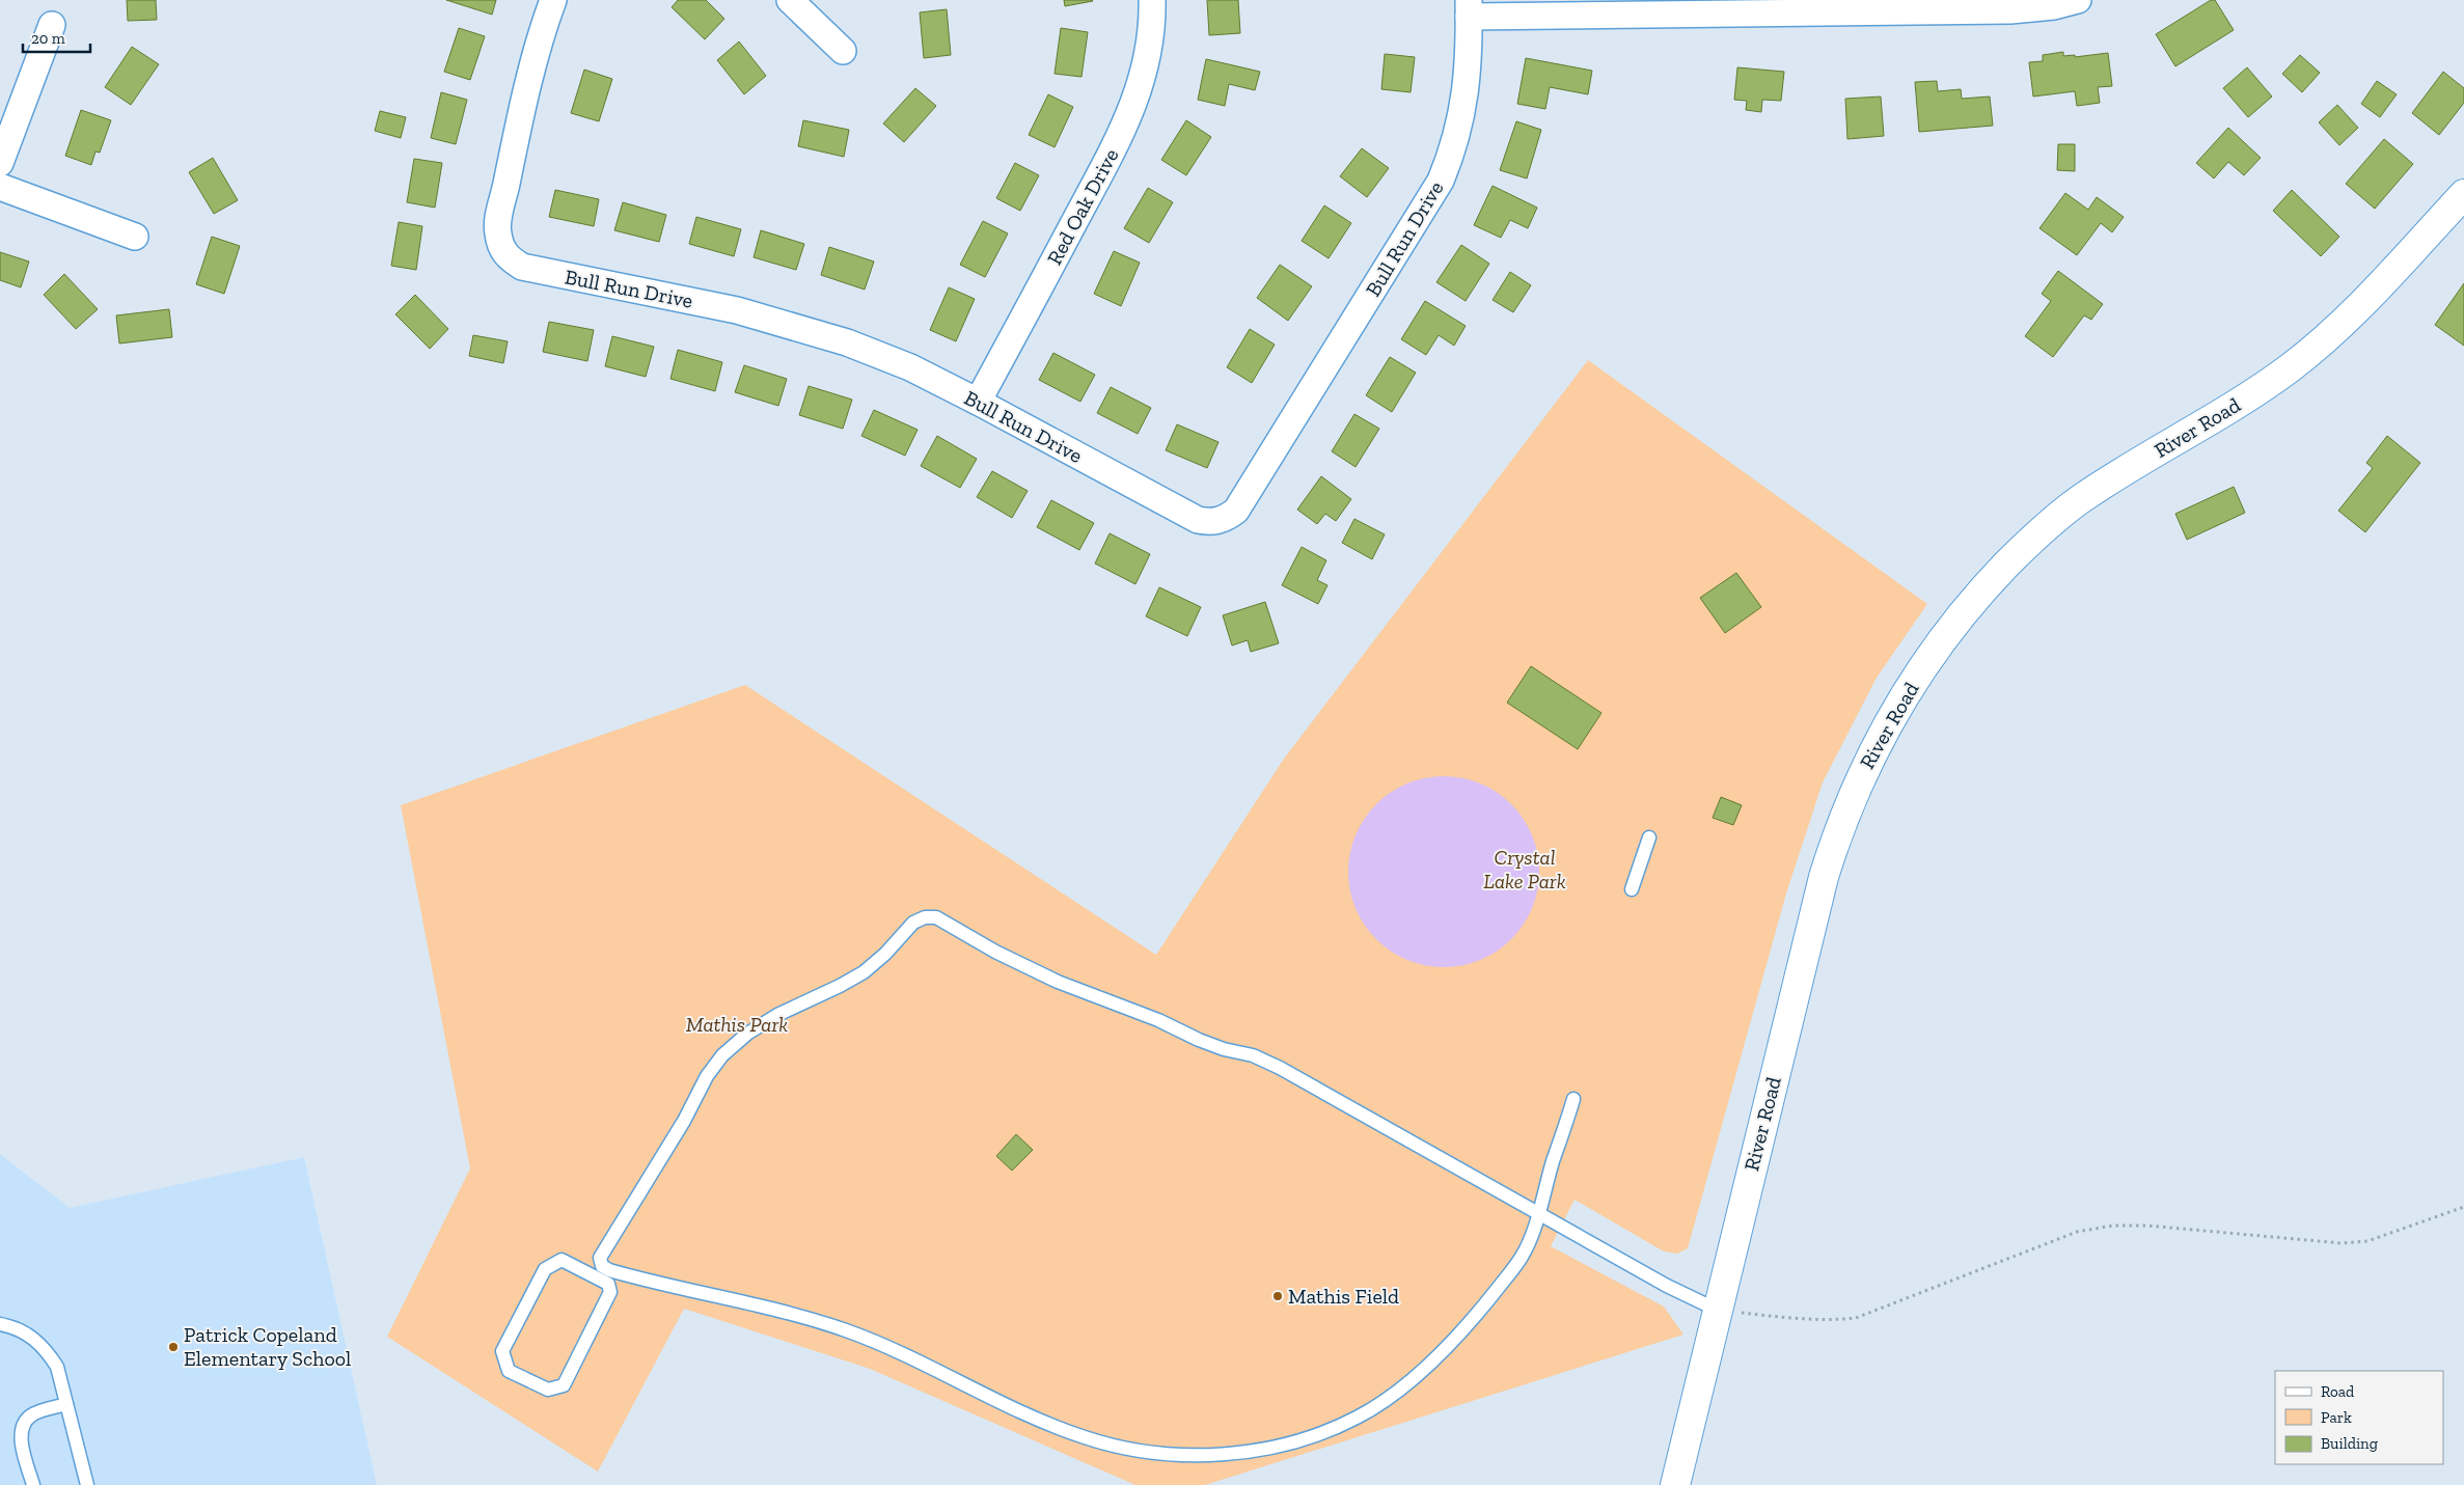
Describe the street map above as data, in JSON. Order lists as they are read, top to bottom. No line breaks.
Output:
{"streets":{"street":["Red Oak Drive","Bull Run Drive","River Road"]},"crossings":[["Red Oak Drive","Bull Run Drive"]],"parks":["Crystal Lake Park","Mathis Park"],"places":["Mathis Field","Patrick Copeland Elementary School"],"legend":["Road","Park","Building"],"scale_bar":"20 m"}
